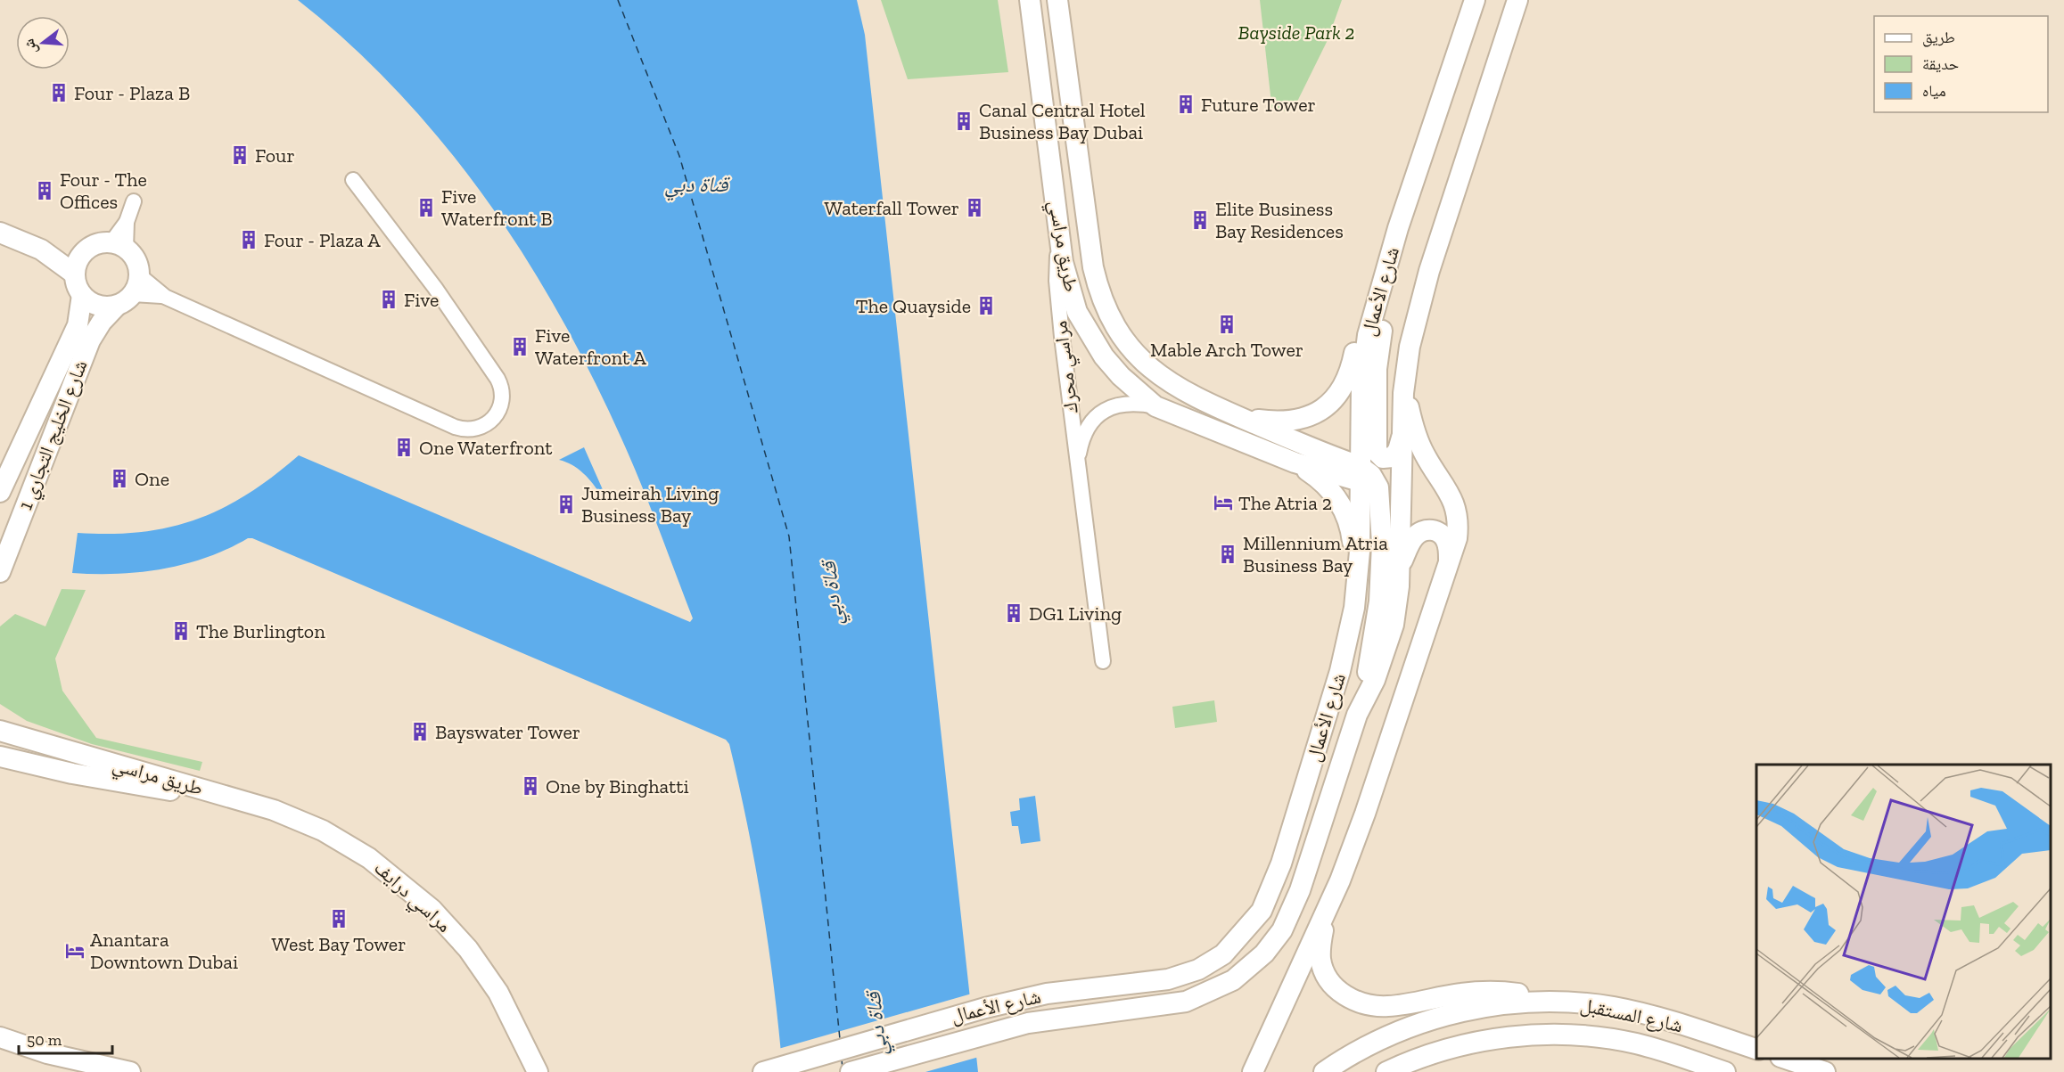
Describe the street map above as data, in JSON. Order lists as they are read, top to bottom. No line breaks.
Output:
{"streets":{"street":["طريق مراسي","شارع الأعمال","مراسي محرك","شارع الخليج التجاري 1","مراسي درايف","شارع المستقبل"]},"crossings":[["طريق مراسي","شارع الأعمال"],["طريق مراسي","مراسي محرك"],["طريق مراسي","مراسي درايف"]],"water":["قناة دبي"],"parks":["Bayside Park 2"],"places":{"building":["Four - Plaza B","Future Tower","Canal Central Hotel Business Bay Dubai","Four","Four - The Offices","Five Waterfront B","Waterfall Tower","Elite Business Bay Residences","Four - Plaza A","Five","The Quayside","Mable Arch Tower","Five Waterfront A","One Waterfront","One","Jumeirah Living Business Bay","Millennium Atria Business Bay","DG1 Living","The Burlington","Bayswater Tower","One by Binghatti","West Bay Tower"],"hotel":["The Atria 2","Anantara Downtown Dubai"]},"legend":["طريق","حديقة","مياه"],"scale_bar":"50 m","north":"left"}
